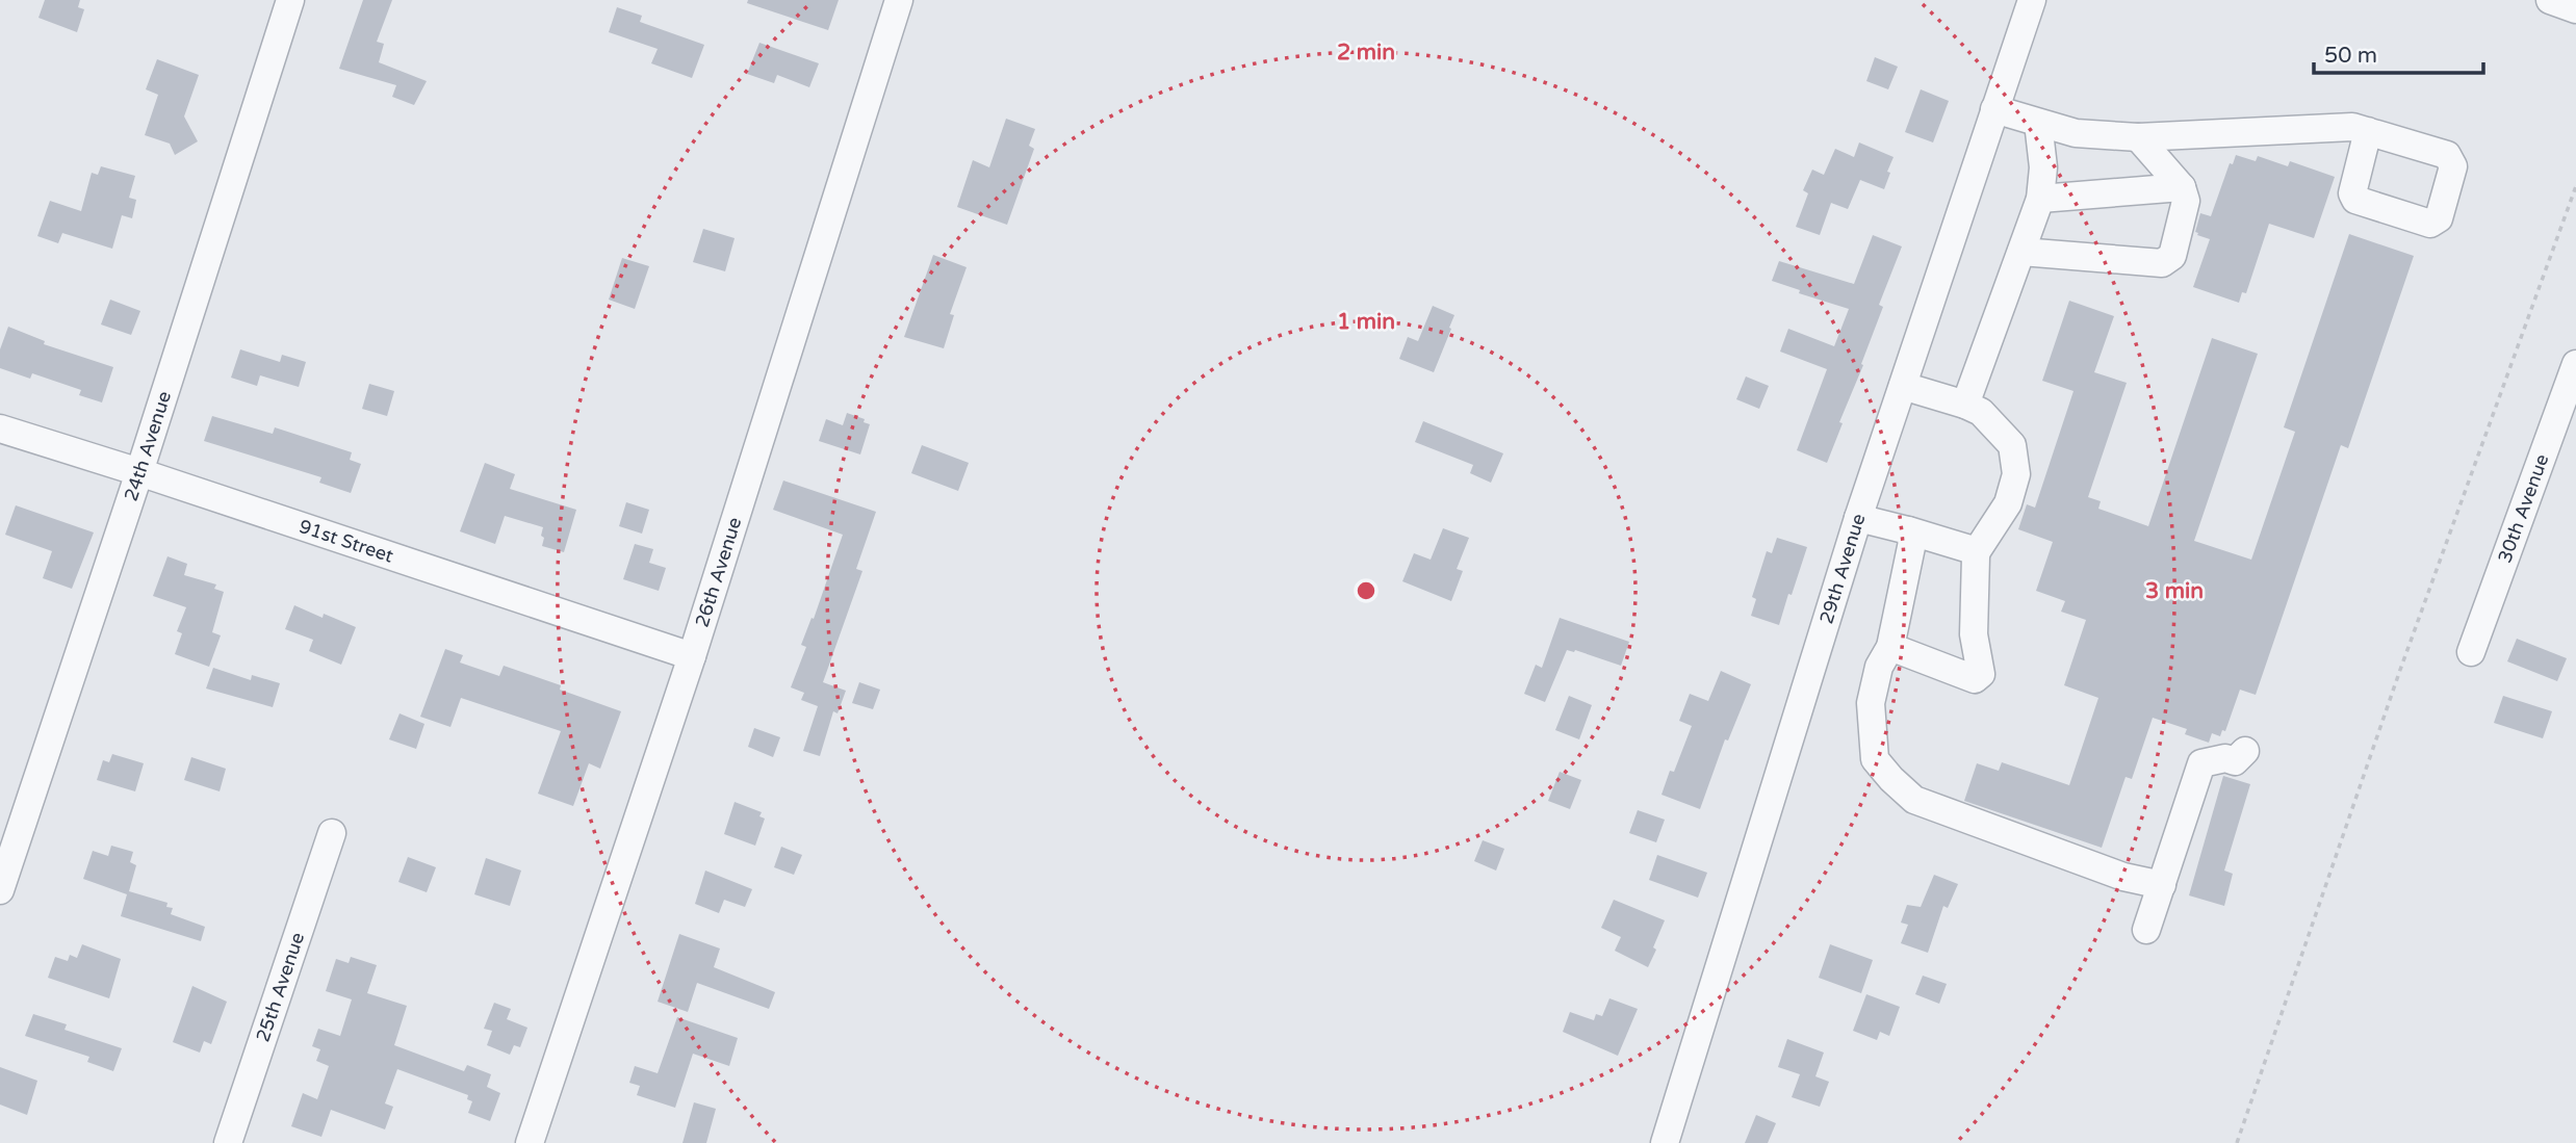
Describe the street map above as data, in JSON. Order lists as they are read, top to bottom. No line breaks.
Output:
{"streets":{"street":["24th Avenue","30th Avenue","91st Street","29th Avenue","26th Avenue","25th Avenue"]},"crossings":[["24th Avenue","91st Street"],["91st Street","26th Avenue"]],"scale_bar":"50 m","rings":["2 min","1 min","3 min"]}
